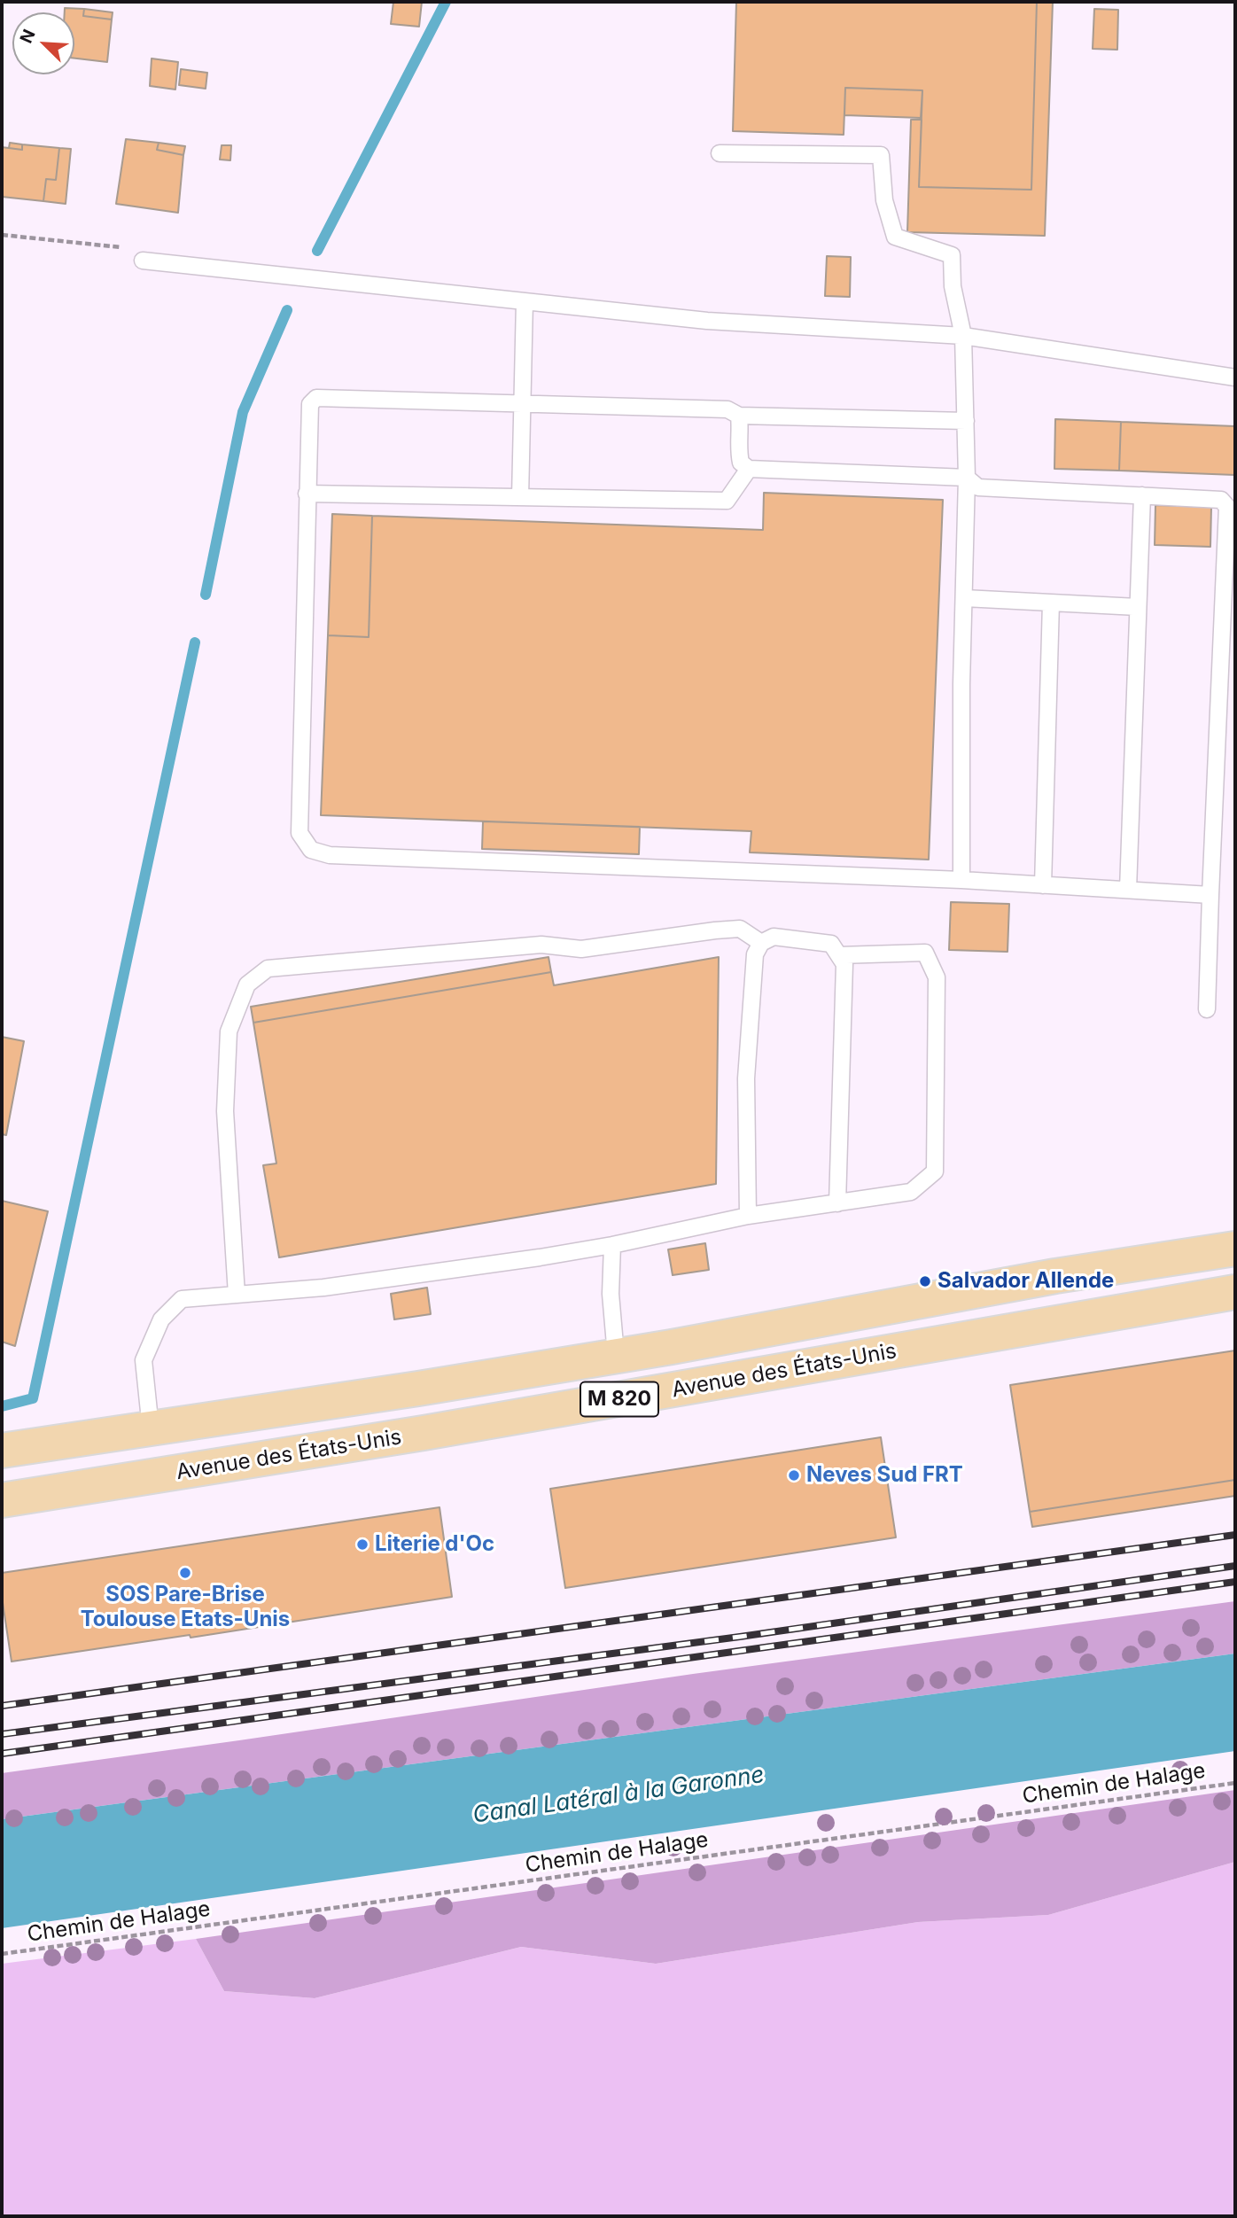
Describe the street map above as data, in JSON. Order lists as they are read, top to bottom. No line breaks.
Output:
{"streets":{"main road":["Avenue des États-Unis","M 820"],"path":["Chemin de Halage"]},"water":["Canal Latéral à la Garonne"],"places":["Salvador Allende","Neves Sud FRT","Literie d'Oc","SOS Pare-Brise Toulouse Etats-Unis"],"north":"top left"}
